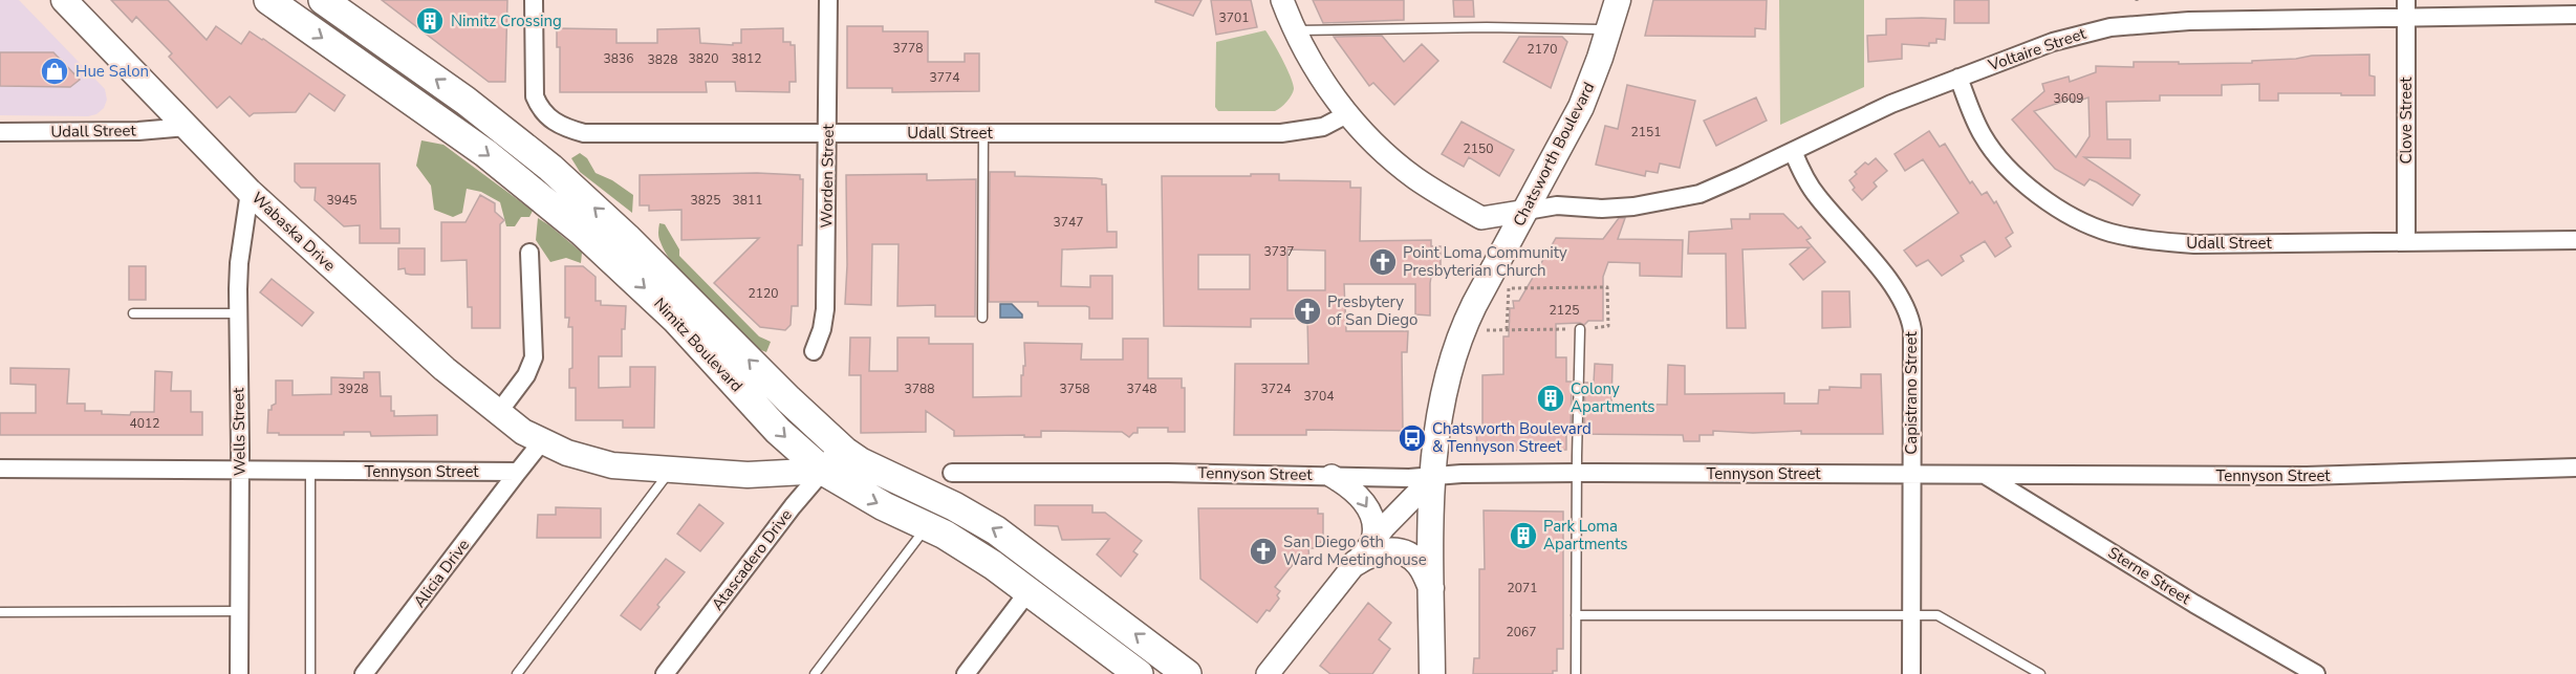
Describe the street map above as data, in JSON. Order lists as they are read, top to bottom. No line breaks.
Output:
{"streets":{"main road":["Chatsworth Boulevard","Wabaska Drive","Nimitz Boulevard","Atascadero Drive"],"street":["Voltaire Street","Clove Street","Udall Street","Worden Street","Capistrano Street","Wells Street","Tennyson Street","Alicia Drive","Sterne Street"]},"crossings":[["Voltaire Street","Clove Street"],["Voltaire Street","Udall Street"],["Voltaire Street","Chatsworth Boulevard"],["Voltaire Street","Capistrano Street"],["Clove Street","Udall Street"],["Udall Street","Worden Street"],["Udall Street","Wabaska Drive"],["Chatsworth Boulevard","Tennyson Street"],["Wabaska Drive","Wells Street"],["Nimitz Boulevard","Atascadero Drive"],["Capistrano Street","Tennyson Street"],["Wells Street","Tennyson Street"],["Tennyson Street","Alicia Drive"],["Tennyson Street","Sterne Street"]],"places":{"building":["Nimitz Crossing","Colony Apartments","Park Loma Apartments"],"shop":["Hue Salon"],"church":["Point Loma Community Presbyterian Church","Presbytery of San Diego","San Diego 6th Ward Meetinghouse"],"bus stop":["Chatsworth Boulevard & Tennyson Street"]},"house_numbers":["3701","3778","2170","3836","3820","3812","3828","3774","3609","2151","2150","3945","3825","3811","3747","3737","2120","2125","3928","3788","3758","3748","3724","3704","4012","2071","2067"]}
